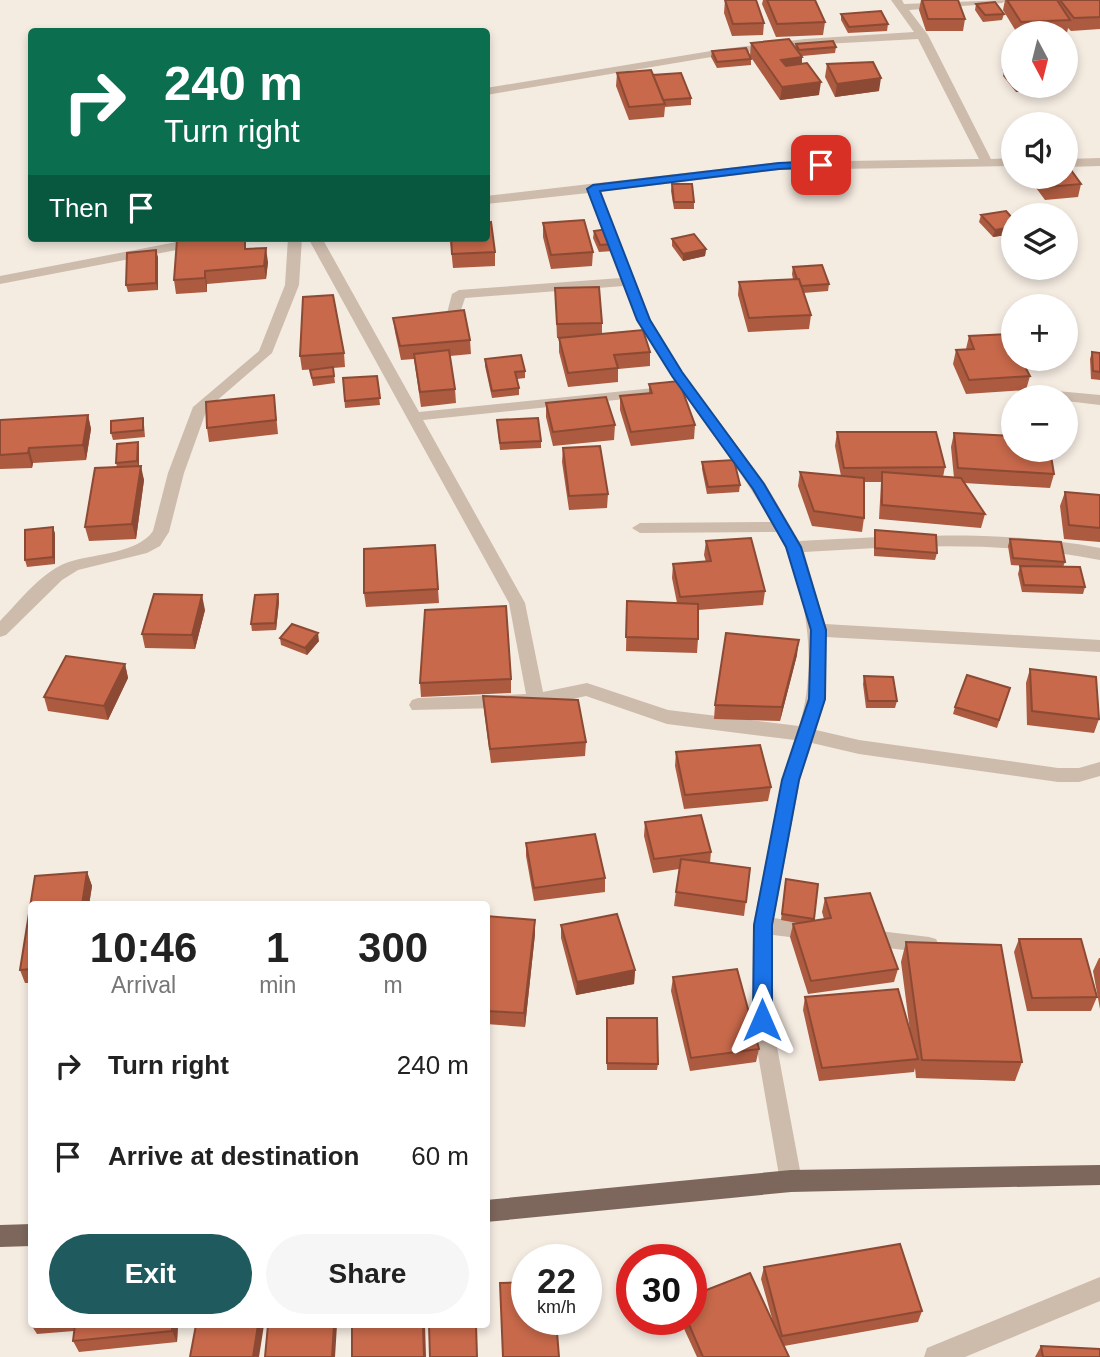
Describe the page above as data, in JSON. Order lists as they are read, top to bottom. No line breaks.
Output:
{"north":"bottom","page":{"map_buttons":["+","−"],"turn":["240 m","Turn right"],"then":"Then","eta":["10:46","Arrival","1","min","300","m"],"list":[{"name":"Turn right","value":"240 m"},{"name":"Arrive at destination","value":"60 m"}],"buttons":["Exit","Share"],"speed":"22 km/h","limit":"30"}}
